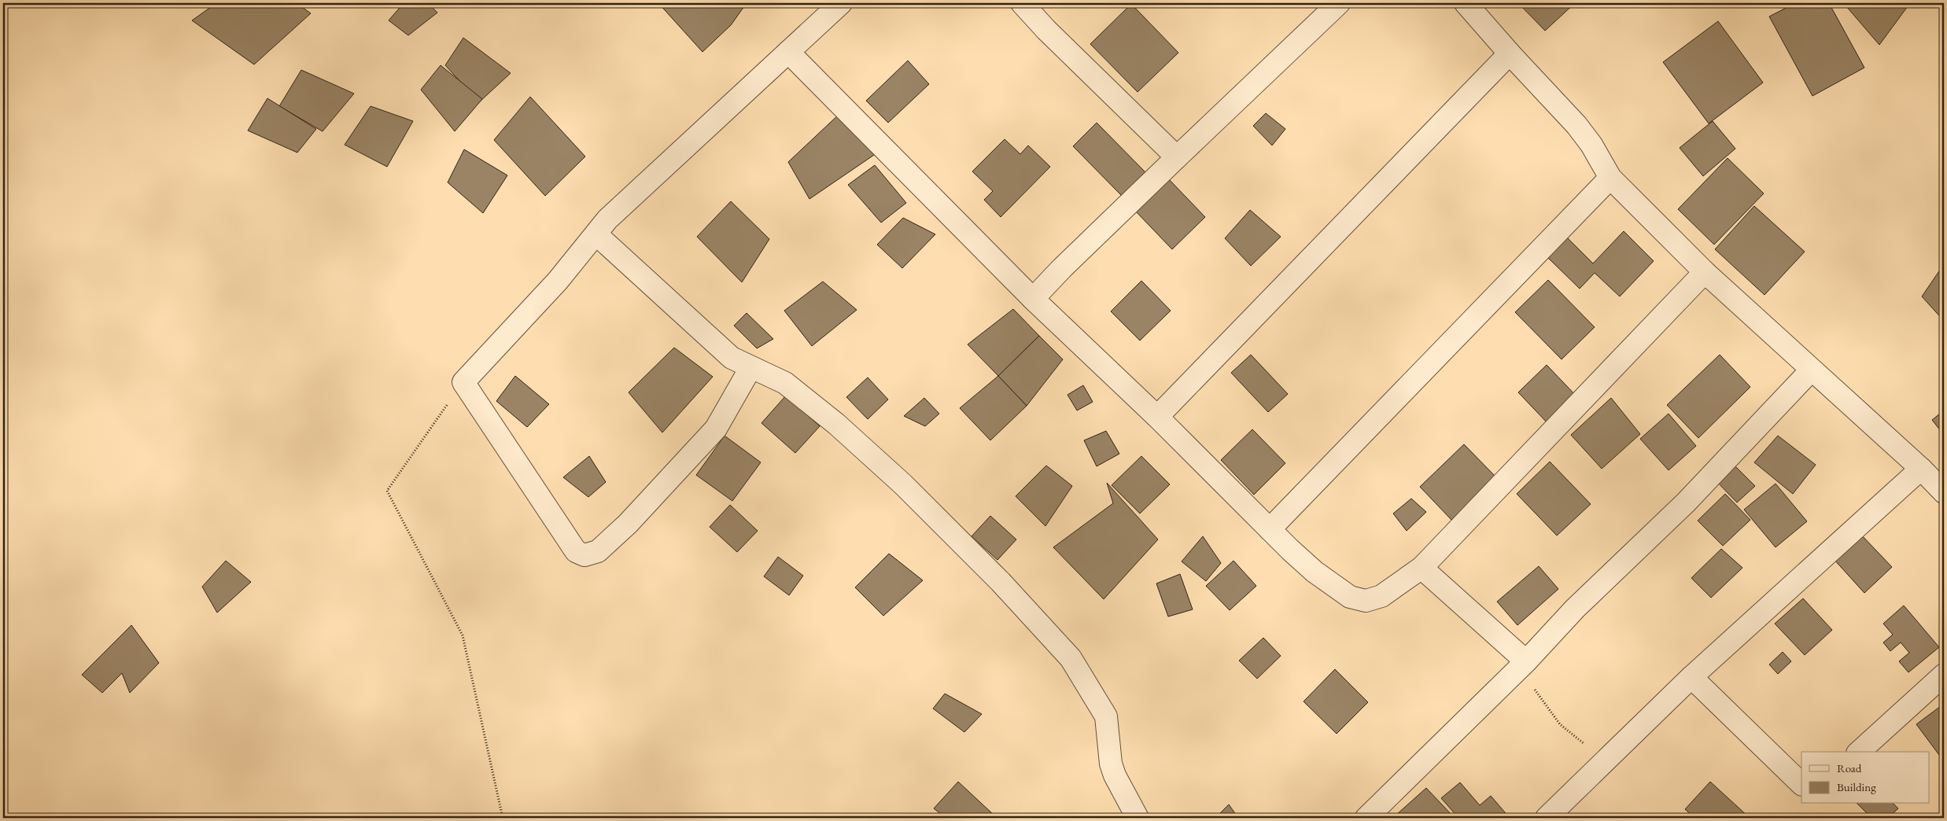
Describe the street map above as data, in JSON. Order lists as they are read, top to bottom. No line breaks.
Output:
{"legend":["Road","Building"]}
